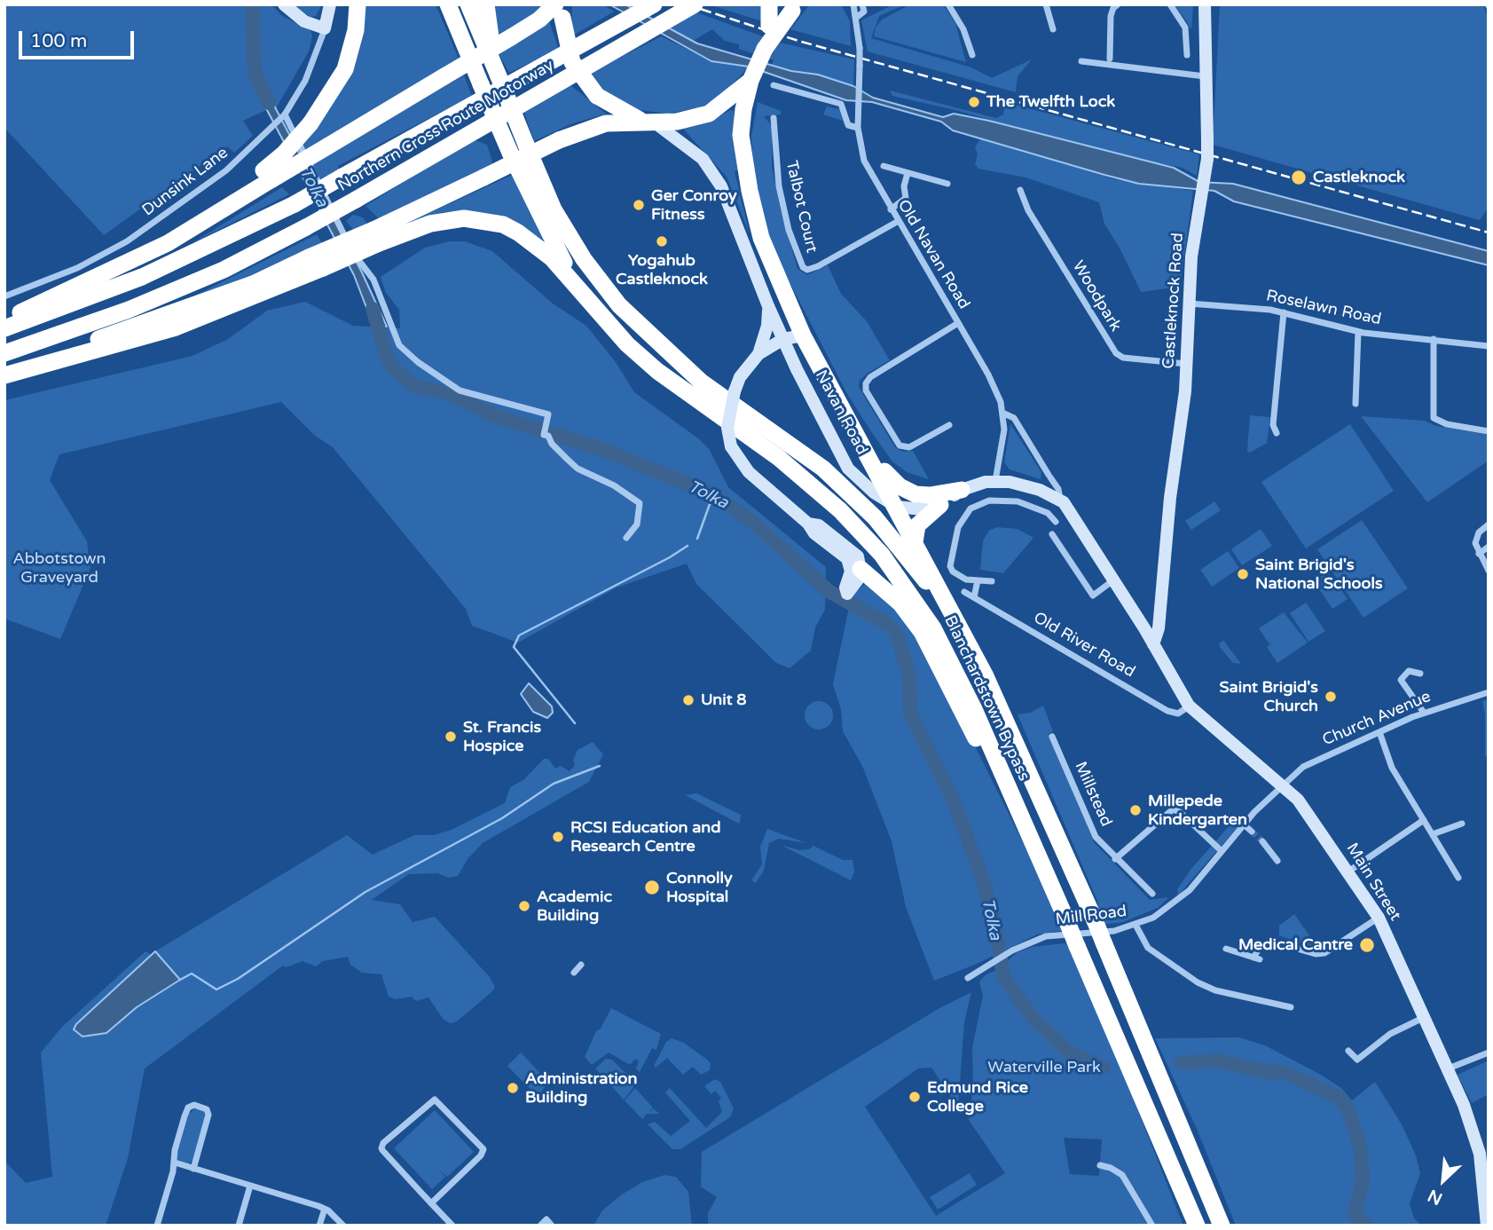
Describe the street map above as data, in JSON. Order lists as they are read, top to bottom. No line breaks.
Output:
{"streets":{"highway":["Northern Cross Route Motorway","Navan Road","Blanchardstown Bypass"],"main road":["Castleknock Road","Main Street"],"street":["Dunsink Lane","Talbot Court","Old Navan Road","Woodpark","Roselawn Road","Old River Road","Church Avenue","Millstead","Mill Road"]},"crossings":[["Talbot Court","Old Navan Road"],["Woodpark","Castleknock Road"],["Castleknock Road","Roselawn Road"],["Castleknock Road","Main Street"],["Navan Road","Blanchardstown Bypass"],["Old River Road","Main Street"],["Church Avenue","Main Street"],["Church Avenue","Mill Road"],["Main Street","Mill Road"]],"water":["Tolka"],"parks":["Abbotstown Graveyard","Waterville Park"],"places":["The Twelfth Lock","Castleknock","Ger Conroy Fitness","Yogahub Castleknock","Saint Brigid's National Schools","Saint Brigid's Church","Unit 8","St. Francis Hospice","Millepede Kindergarten","RCSI Education and Research Centre","Connolly Hospital","Academic Building","Medical Cantre","Administration Building","Edmund Rice College"],"scale_bar":"100 m","north":"bottom left"}
